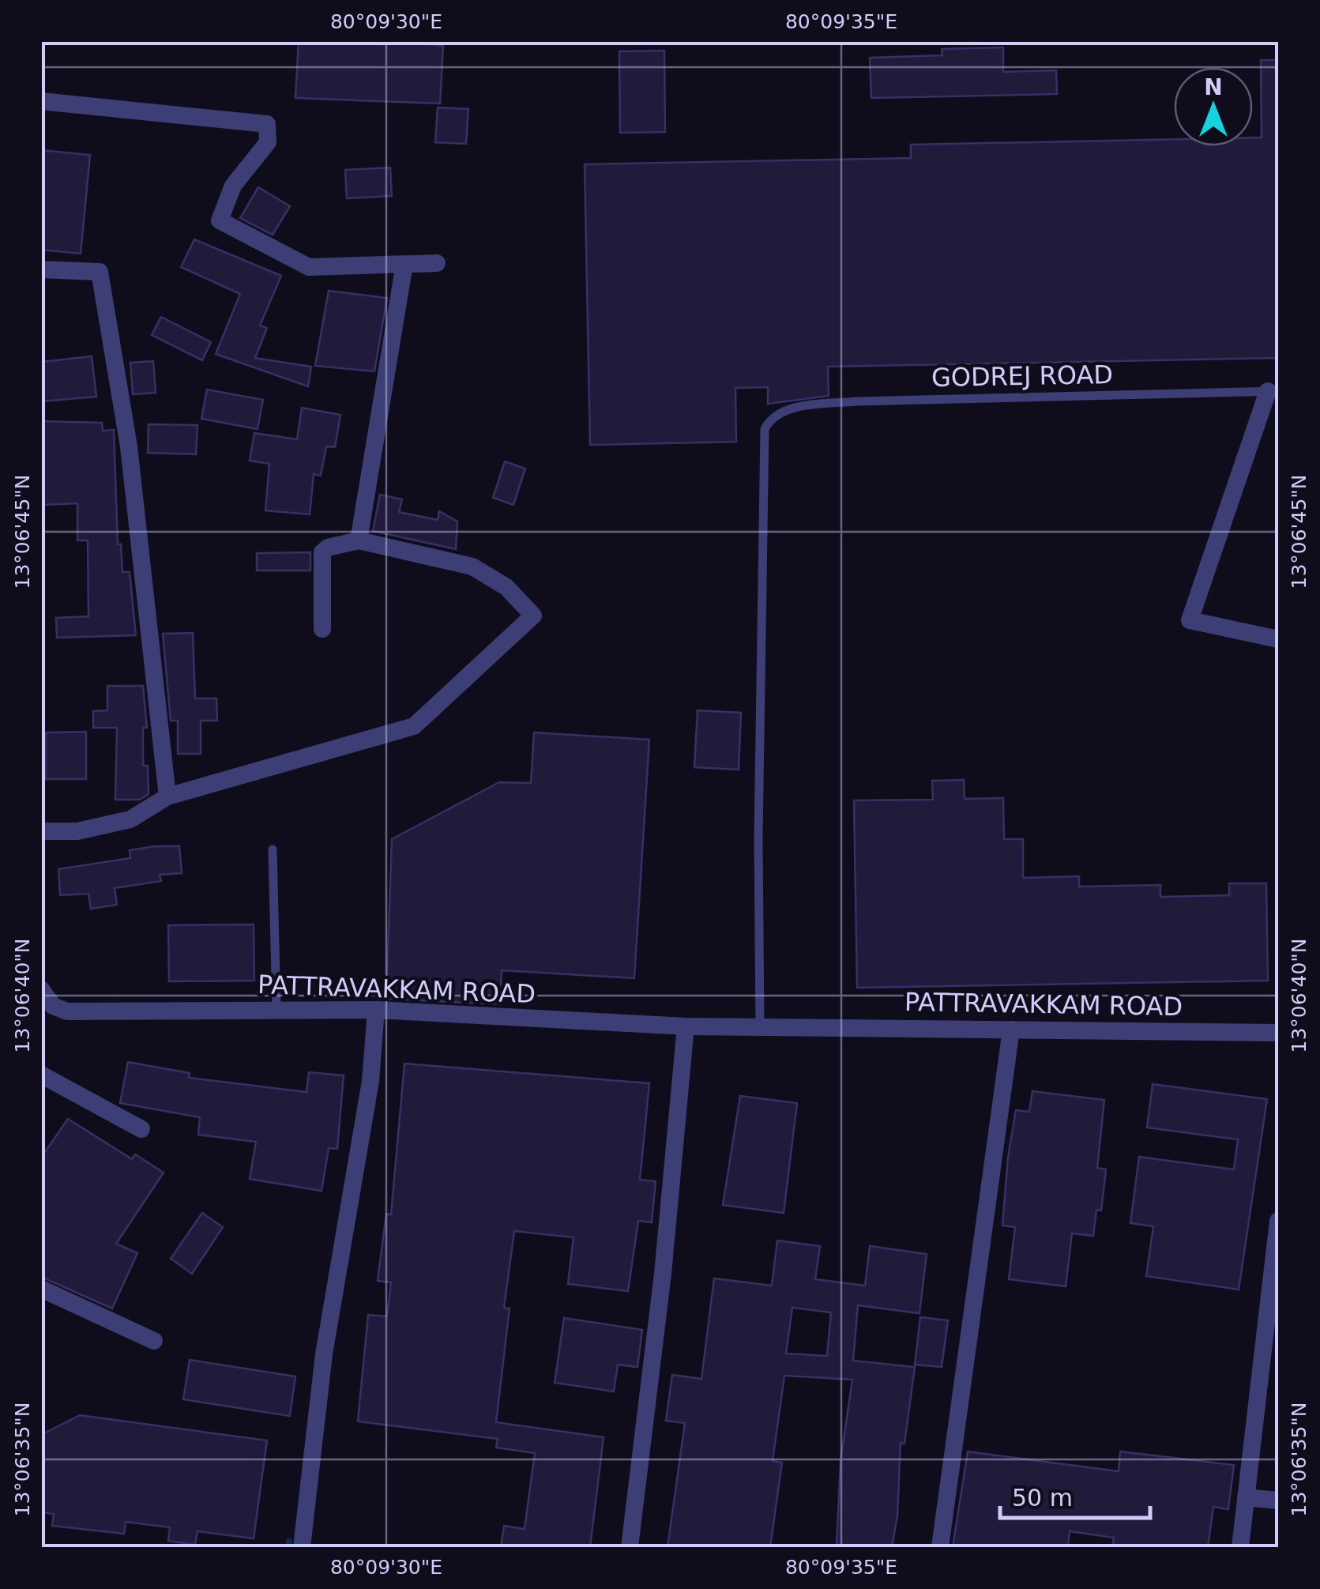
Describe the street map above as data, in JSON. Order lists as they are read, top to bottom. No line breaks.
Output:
{"streets":{"street":["PATTRAVAKKAM ROAD"],"lane":["GODREJ ROAD"]},"crossings":[["GODREJ ROAD","PATTRAVAKKAM ROAD"]],"scale_bar":"50 m","north":"top","coordinates":["80°09'30\"E","80°09'35\"E","13°06'45\"N","13°06'40\"N","13°06'35\"N"]}
